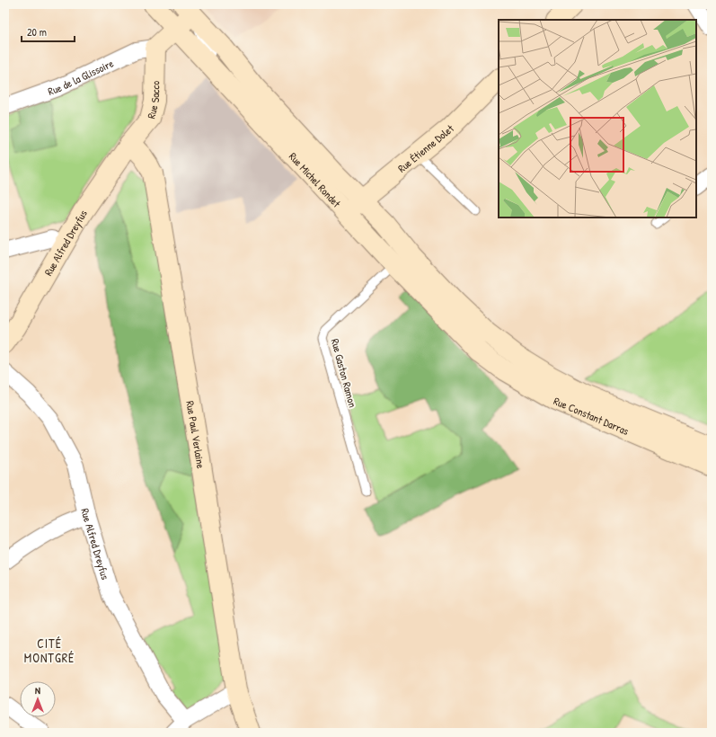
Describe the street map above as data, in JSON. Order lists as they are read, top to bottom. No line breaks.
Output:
{"streets":{"main road":["Rue Sacco","Rue Étienne Dolet","Rue Michel Rondet","Rue Alfred Dreyfus","Rue Constant Darras","Rue Paul Verlaine"],"street":["Rue de la Glissoire"],"lane":["Rue Gaston Ramon"]},"crossings":[["Rue de la Glissoire","Rue Sacco"],["Rue Sacco","Rue Alfred Dreyfus"],["Rue Sacco","Rue Paul Verlaine"],["Rue Étienne Dolet","Rue Michel Rondet"],["Rue Michel Rondet","Rue Gaston Ramon"],["Rue Michel Rondet","Rue Constant Darras"],["Rue Alfred Dreyfus","Rue Paul Verlaine"]],"districts":["CITÉ MONTGRÉ"],"scale_bar":"20 m","north":"top"}
